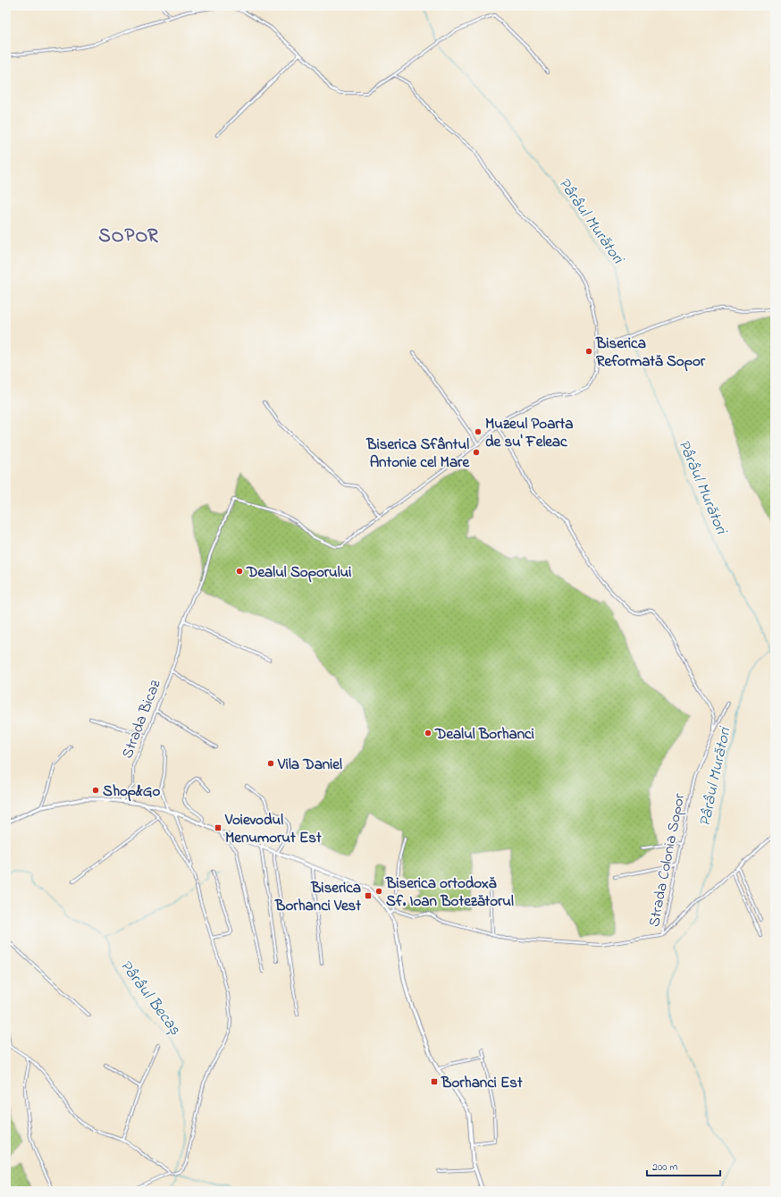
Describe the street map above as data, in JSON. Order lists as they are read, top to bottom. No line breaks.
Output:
{"streets":{"street":["Strada Bicaz","Strada Colonia Sopor"]},"districts":["SOPOR"],"water":["Pârâul Murători","Pârâul Becaș"],"places":{"other":["Biserica Reformată Sopor","Muzeul Poarta de su' Feleac","Biserica Sfântul Antonie cel Mare","Dealul Soporului","Dealul Borhanci","Vila Daniel","Shop&Go","Biserica ortodoxă Sf. Ioan Botezătorul"],"transit":["Voievodul Menumorut Est","Biserica Borhanci Vest","Borhanci Est"]},"scale_bar":"200 m"}
